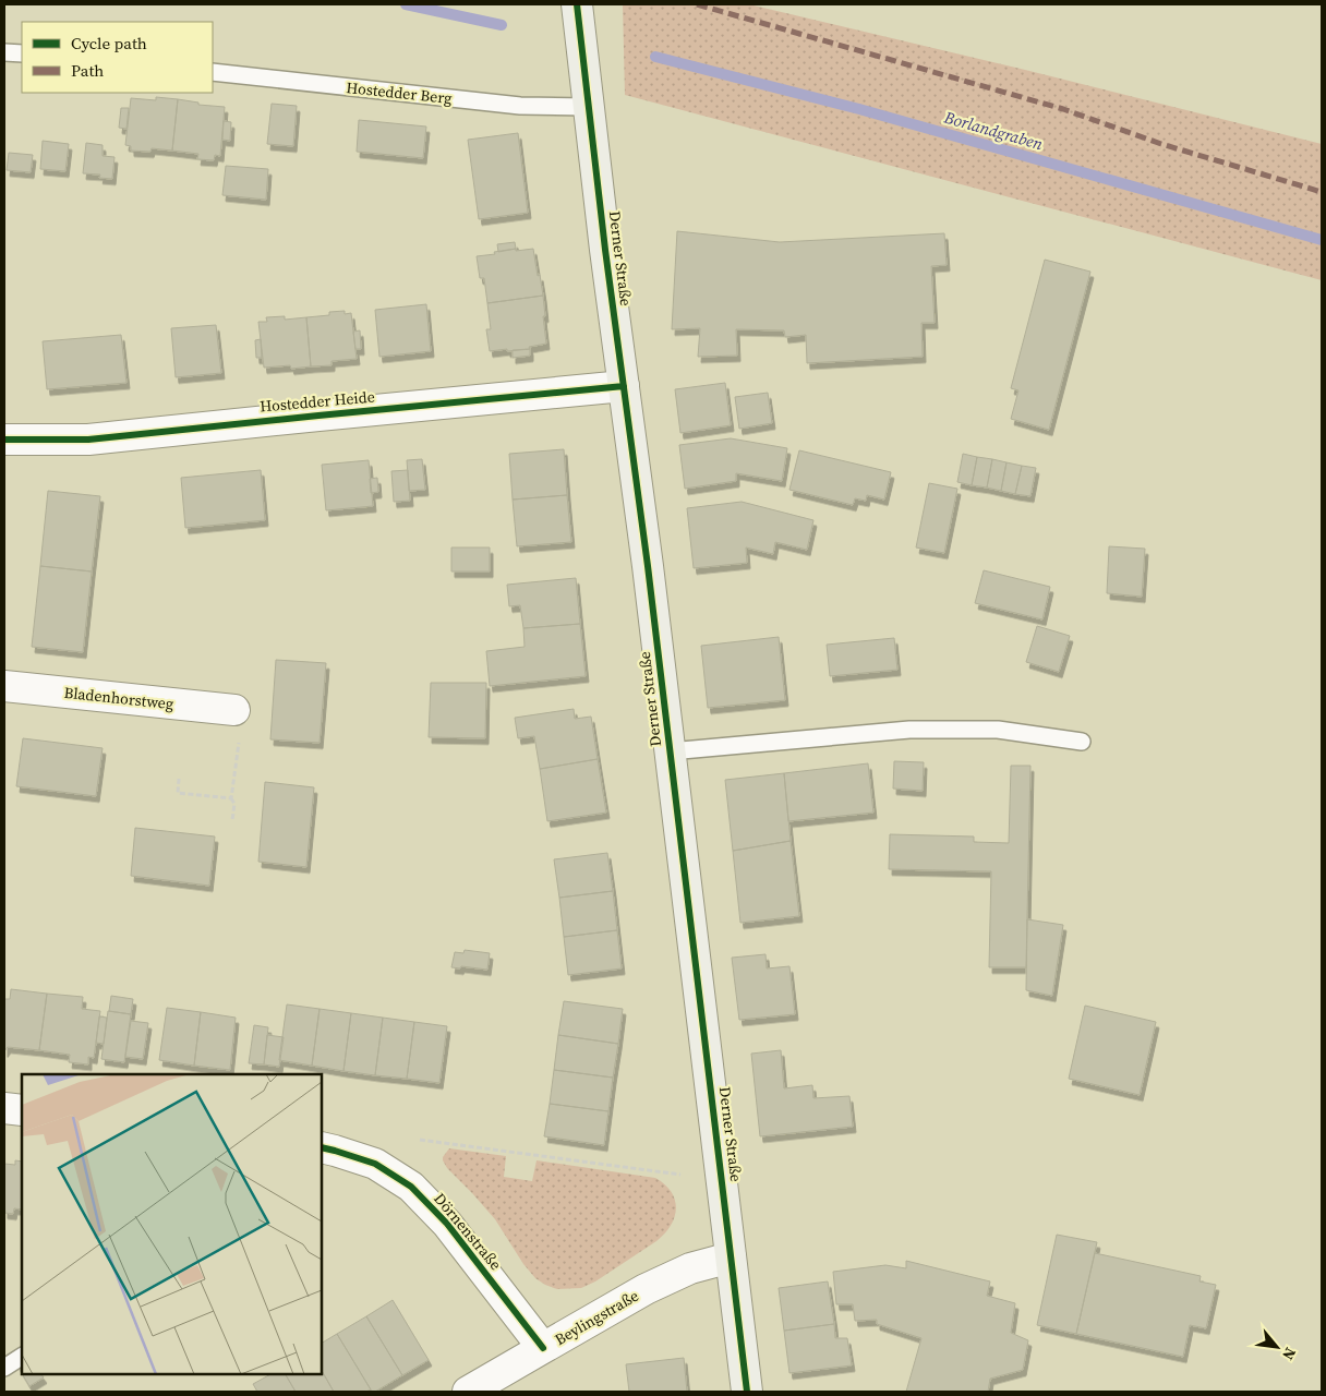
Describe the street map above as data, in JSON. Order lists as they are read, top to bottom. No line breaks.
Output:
{"streets":{"main road":["Derner Straße"],"street":["Hostedder Heide","Bladenhorstweg","Dörnenstraße","Beylingstraße"],"lane":["Hostedder Berg"]},"crossings":[["Hostedder Berg","Derner Straße"],["Derner Straße","Hostedder Heide"],["Derner Straße","Beylingstraße"],["Dörnenstraße","Beylingstraße"]],"water":["Borlandgraben"],"legend":["Cycle path","Path"],"north":"bottom right"}
